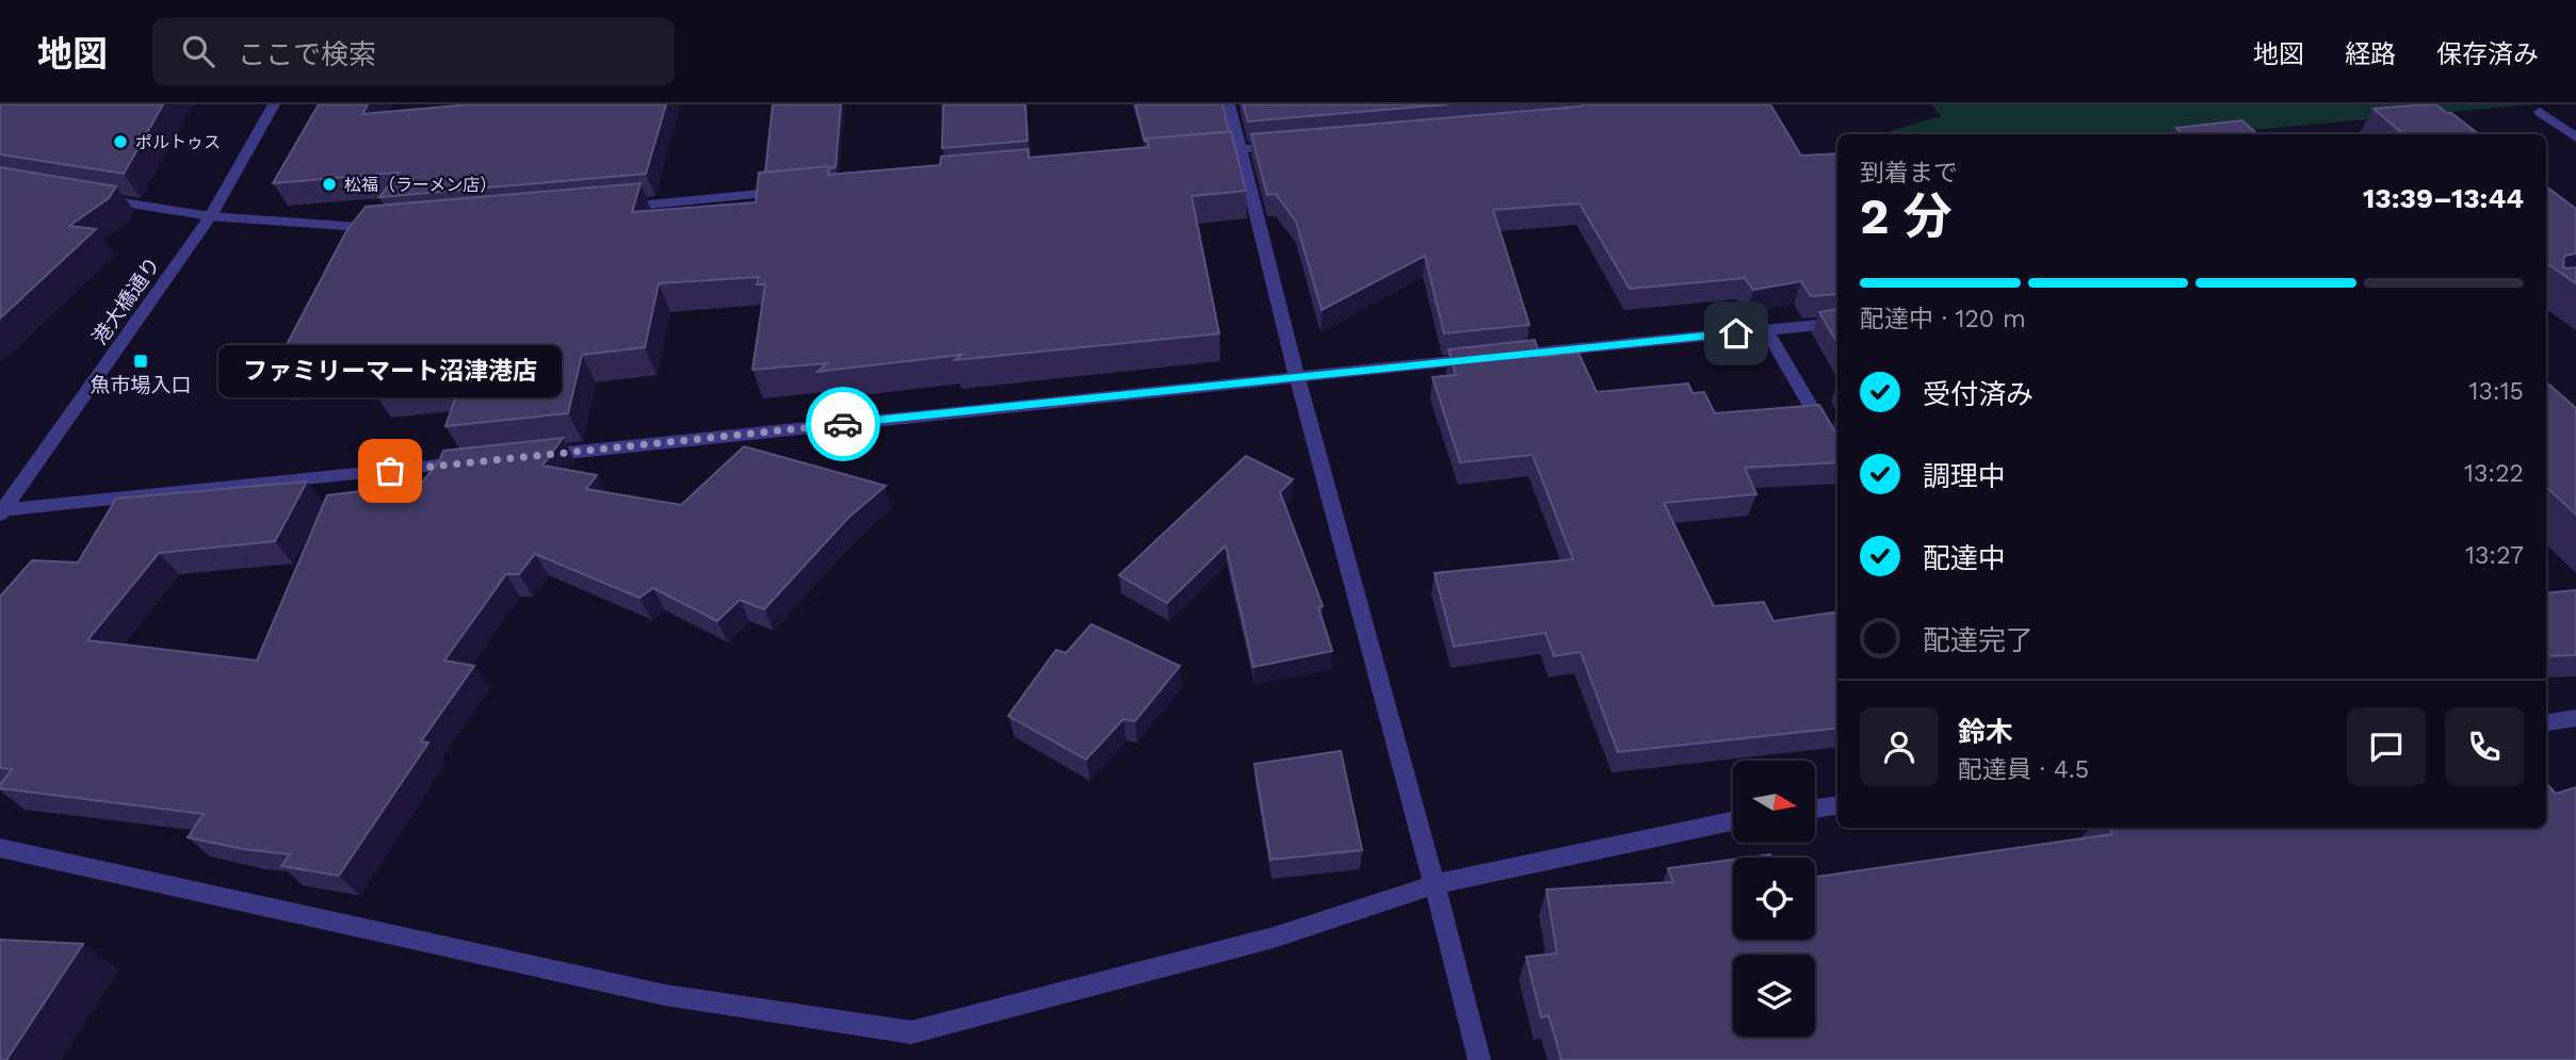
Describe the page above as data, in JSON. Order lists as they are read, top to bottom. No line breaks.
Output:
{"streets":{"street":["港大橋通り"]},"places":{"other":["ポルトゥス","松福（ラーメン店）","ファミリーマート沼津港店"],"transit":["魚市場入口"]},"north":"right","page":{"header":"地図","search":"ここで検索","nav":["地図","経路","保存済み"],"heading":["2 分","到着まで","13:39–13:44"],"panel":["鈴木","配達員 · 4.5"],"bar":"配達中 · 120 m","bubble":"ファミリーマート沼津港店","list":[["受付済み","13:15"],["調理中","13:22"],["配達中","13:27"],"配達完了"]}}
